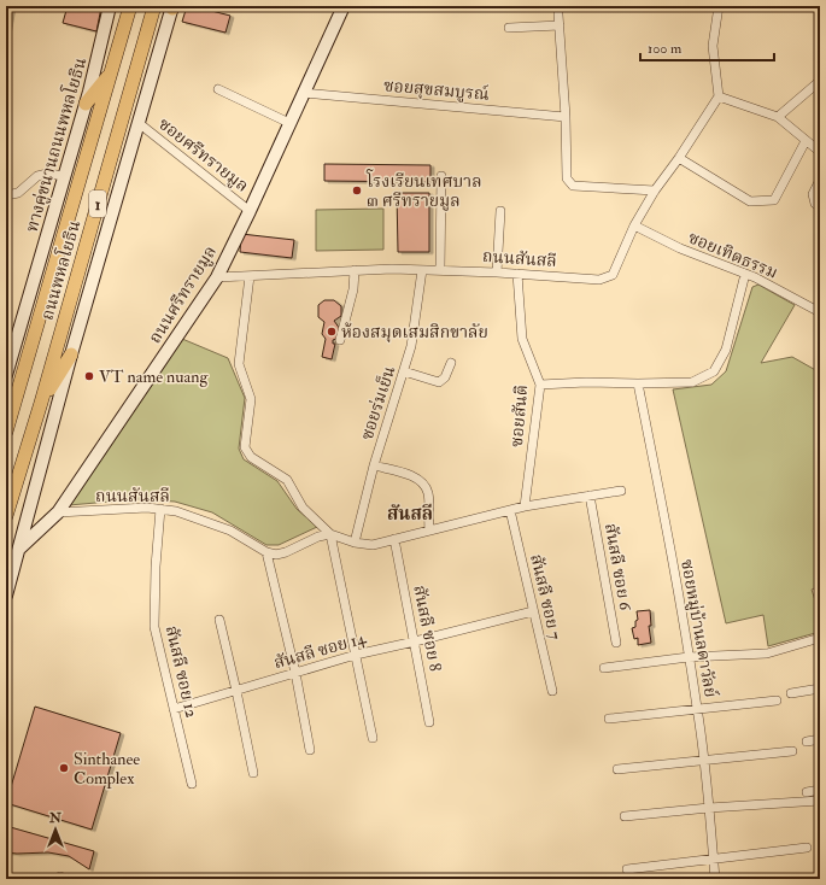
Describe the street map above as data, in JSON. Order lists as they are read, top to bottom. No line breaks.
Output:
{"streets":{"main road":["ทางคู่ขนานถนนพหลโยธิน","1","ถนนพหลโยธิน","ถนนศรีทรายมูล"],"street":["ซอยสุขสมบูรณ์","ซอยศรีทรายมูล","ซอยเทิดธรรม","ถนนสันสลี","ซอยร่มเย็น","ซอยสันติ","สันสลี ซอย 6","สันสลี ซอย 7","สันสลี ซอย 8","ซอยหมู่บ้านลดาวัลย์","สันสลี ซอย 14","สันสลี ซอย 12"]},"crossings":[["ซอยสุขสมบูรณ์","ถนนศรีทรายมูล"],["ซอยศรีทรายมูล","1"],["ซอยศรีทรายมูล","ถนนศรีทรายมูล"],["1","ถนนศรีทรายมูล"],["ซอยเทิดธรรม","ถนนสันสลี"],["ถนนสันสลี","ถนนศรีทรายมูล"],["ถนนสันสลี","ซอยร่มเย็น"],["ถนนสันสลี","ซอยสันติ"],["ถนนสันสลี","สันสลี ซอย 12"],["สันสลี ซอย 7","สันสลี ซอย 14"],["สันสลี ซอย 8","สันสลี ซอย 14"],["สันสลี ซอย 14","สันสลี ซอย 12"]],"districts":["สันสลี"],"places":["โรงเรียนเทศบาล ๓ ศรีทรายมูล","ห้องสมุดเสมสิกขาลัย","VT name nuang","Sinthanee Complex"],"scale_bar":"100 m","north":"top"}
